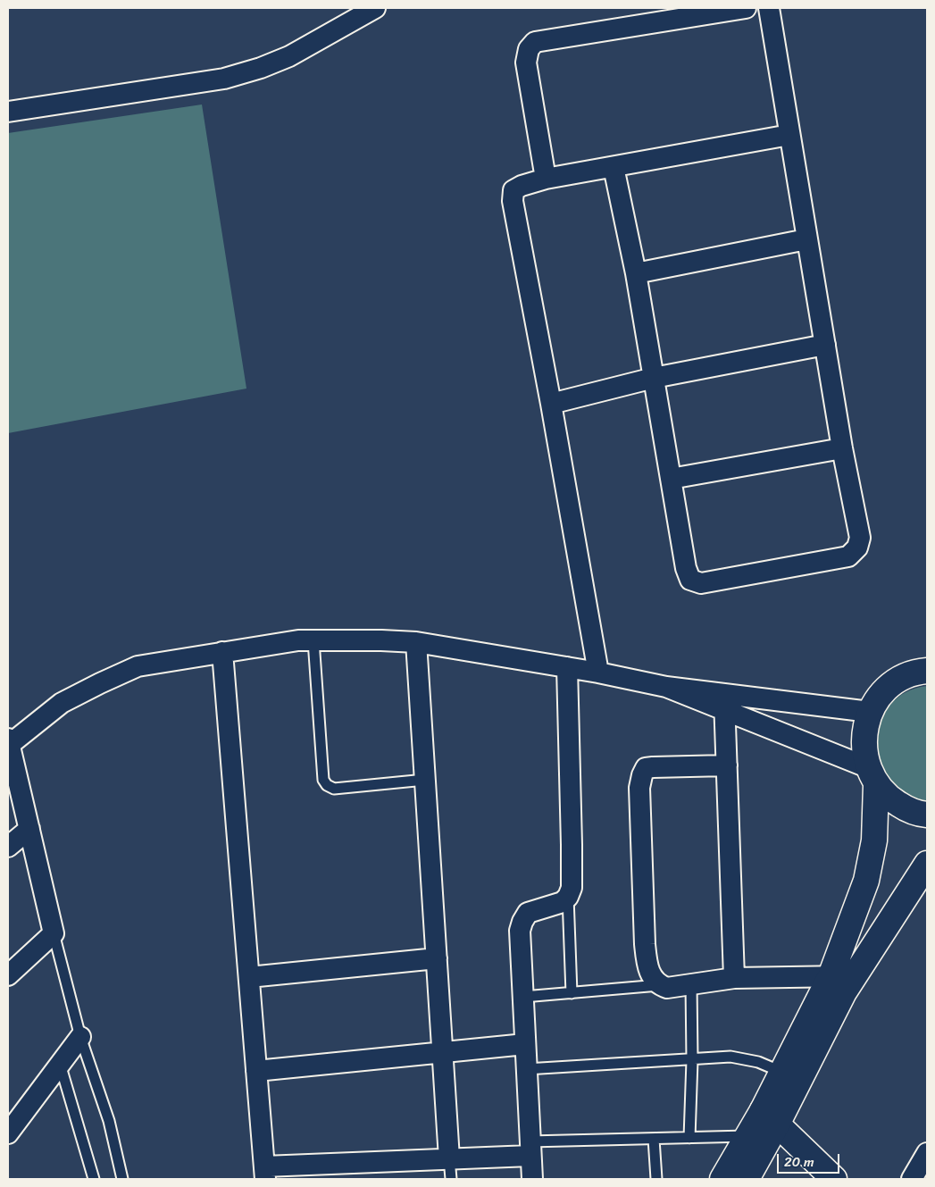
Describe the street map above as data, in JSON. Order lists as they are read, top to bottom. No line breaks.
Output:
{"scale_bar":"20 m"}
